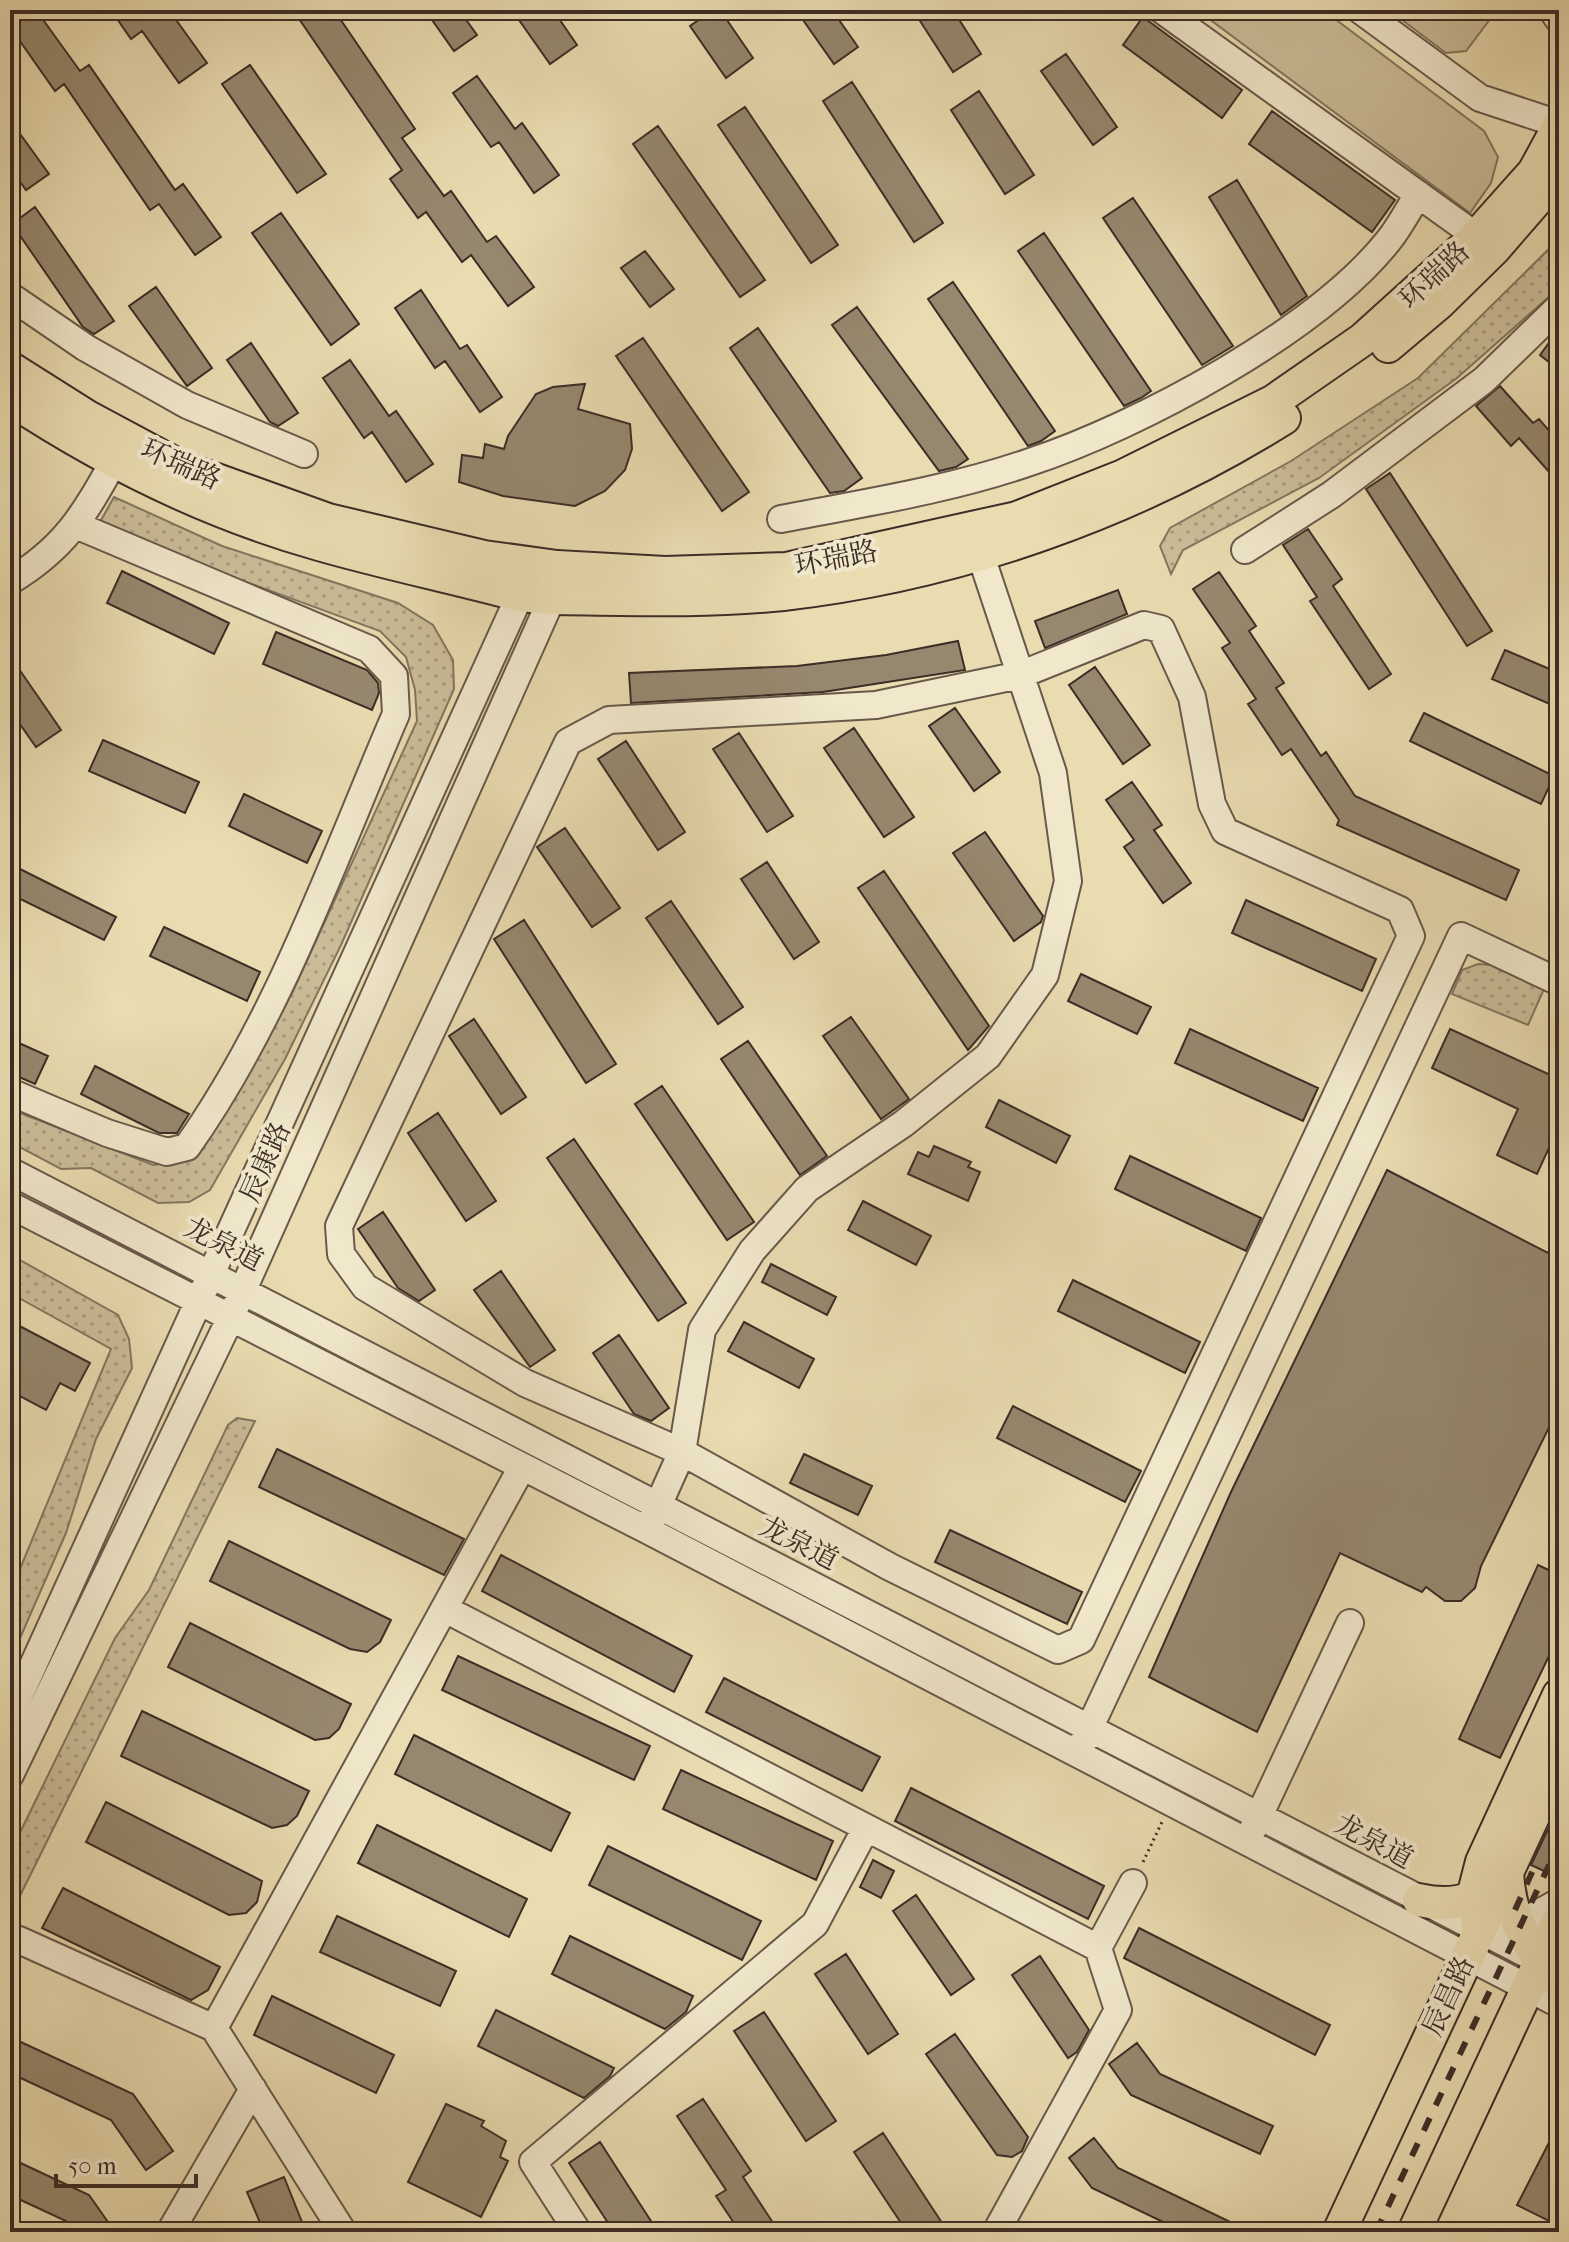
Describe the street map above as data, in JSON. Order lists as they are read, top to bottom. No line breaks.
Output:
{"streets":{"main road":["环瑞路","辰昌路"],"street":["辰康路","龙泉道"]},"crossings":[["环瑞路","辰康路"],["辰康路","龙泉道"]],"scale_bar":"50 m"}
